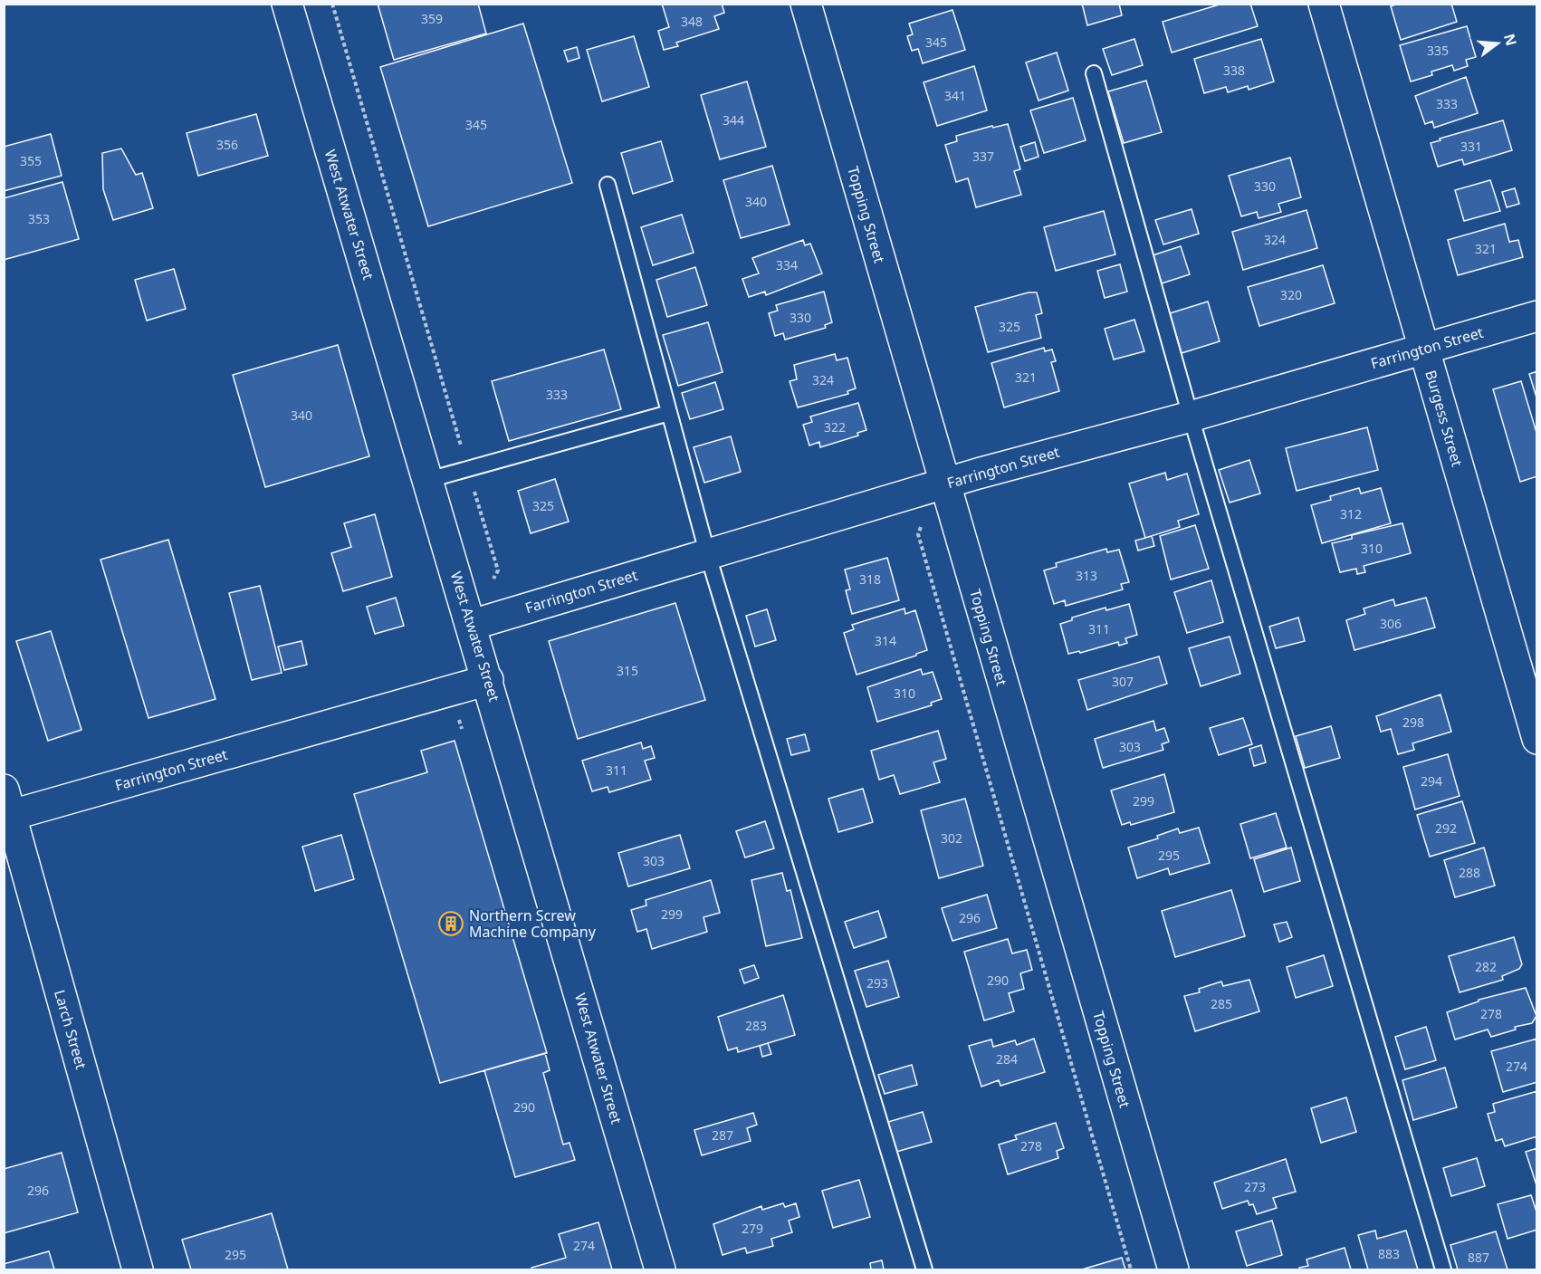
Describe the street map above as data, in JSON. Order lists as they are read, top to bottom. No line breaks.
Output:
{"streets":{"street":["West Atwater Street","Topping Street","Farrington Street","Burgess Street","Larch Street"]},"crossings":[["West Atwater Street","Farrington Street"],["Topping Street","Farrington Street"],["Farrington Street","Burgess Street"],["Farrington Street","Larch Street"]],"places":{"building":["Northern Screw Machine Company"]},"house_numbers":["359","348","345","335","338","341","333","344","345","356","331","337","355","330","340","353","324","321","334","320","330","325","321","324","333","340","322","325","312","310","313","318","306","311","314","315","307","310","298","303","311","294","299","292","302","295","303","288","299","296","282","290","293","285","278","283","284","274","290","287","278","273","296","279","274","883","295","887"],"north":"right"}
